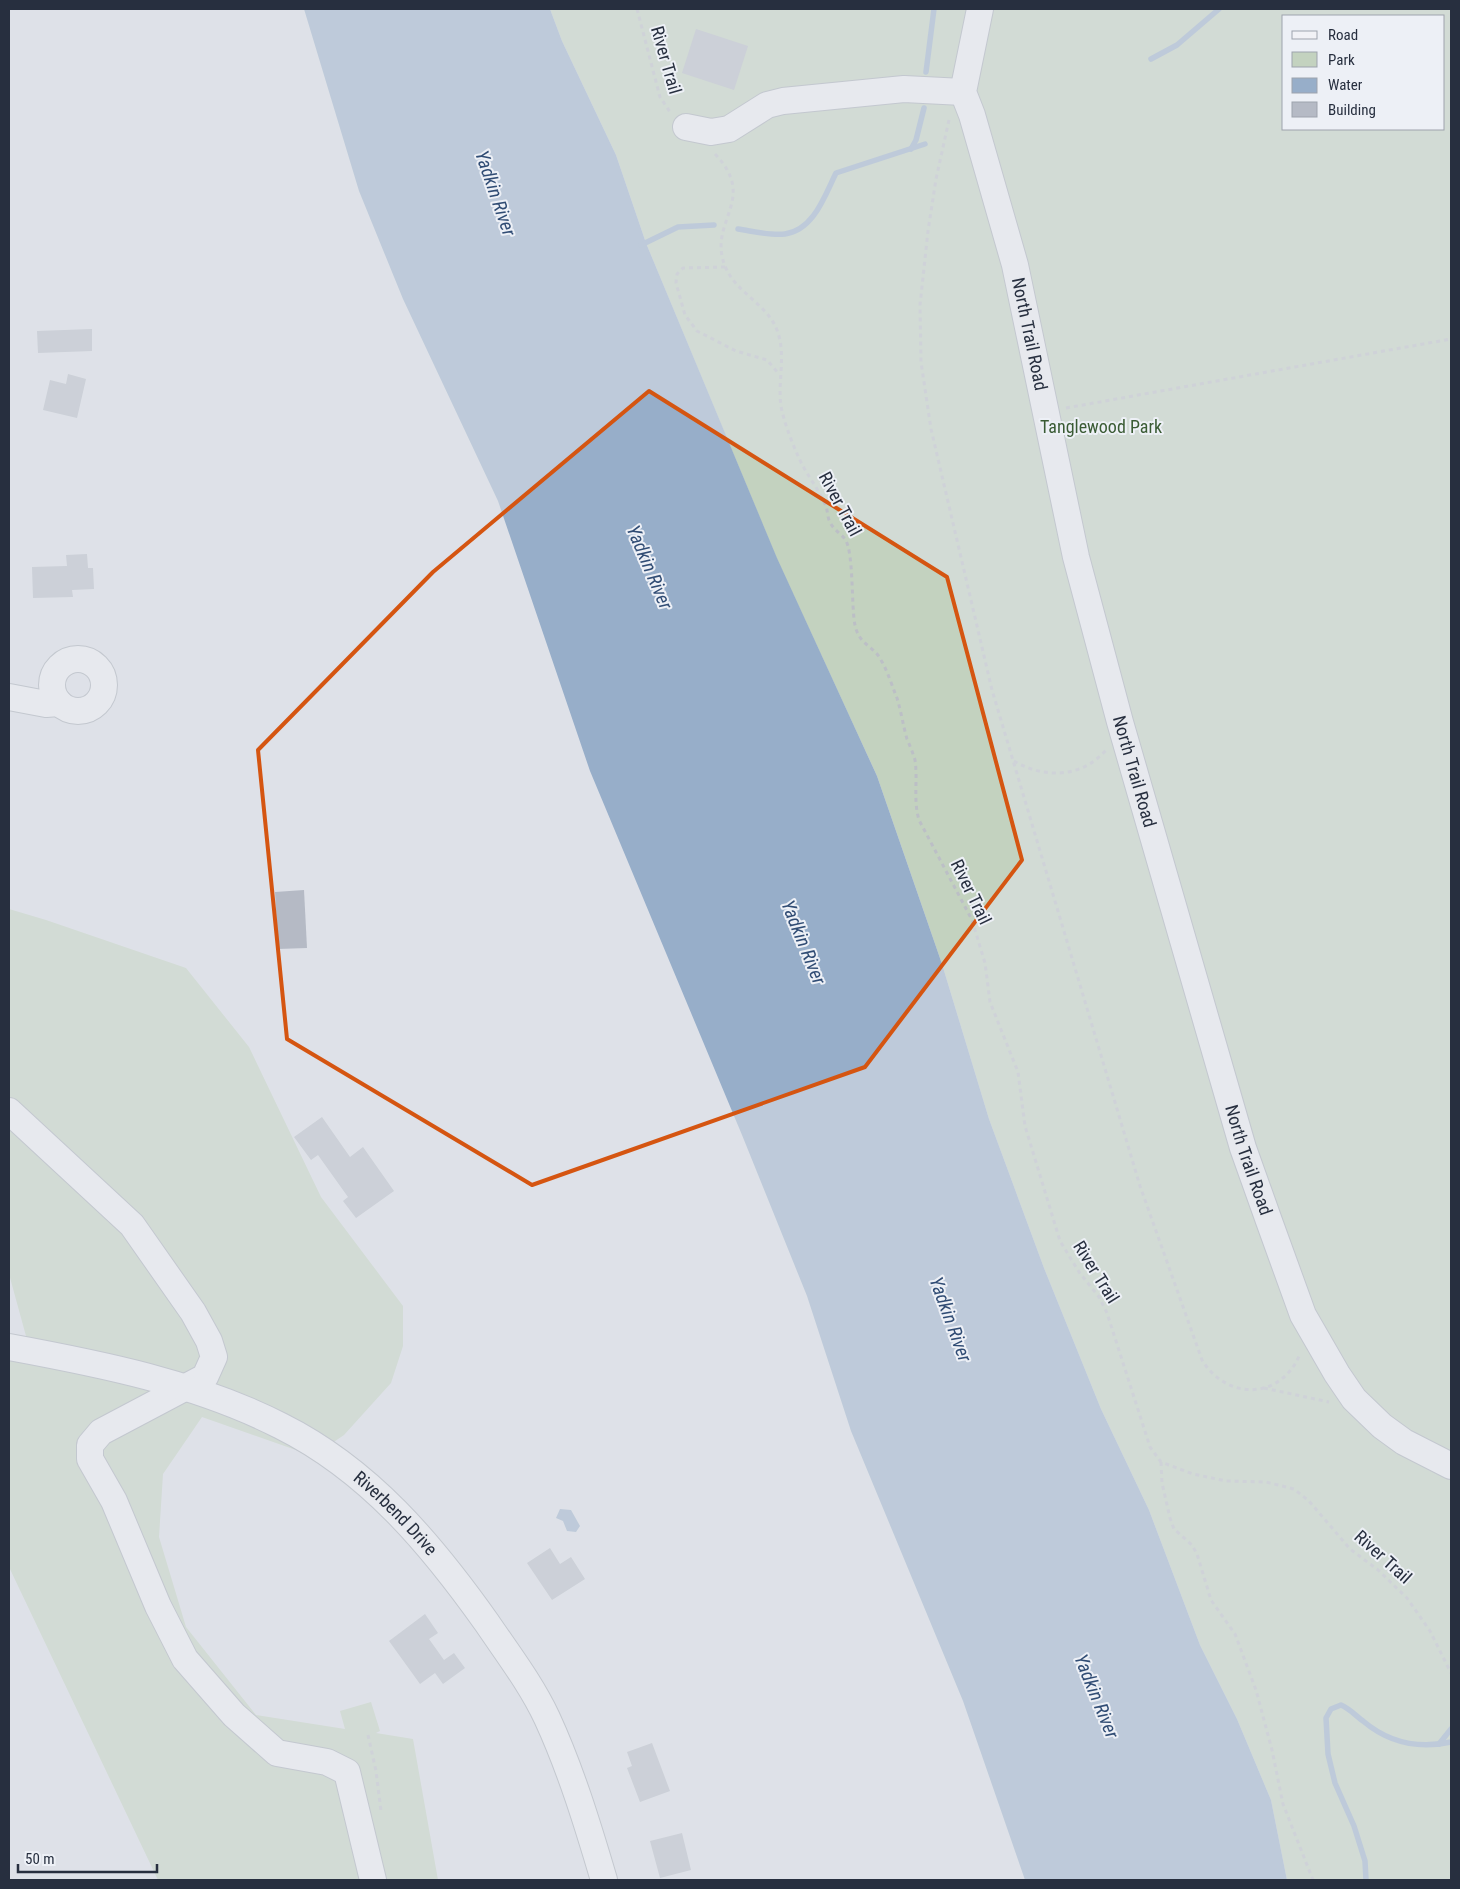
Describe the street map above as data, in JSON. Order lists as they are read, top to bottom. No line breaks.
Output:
{"streets":{"street":["North Trail Road","Riverbend Drive"],"path":["River Trail"]},"water":["Yadkin River"],"parks":["Tanglewood Park"],"legend":["Road","Park","Water","Building"],"scale_bar":"50 m"}
